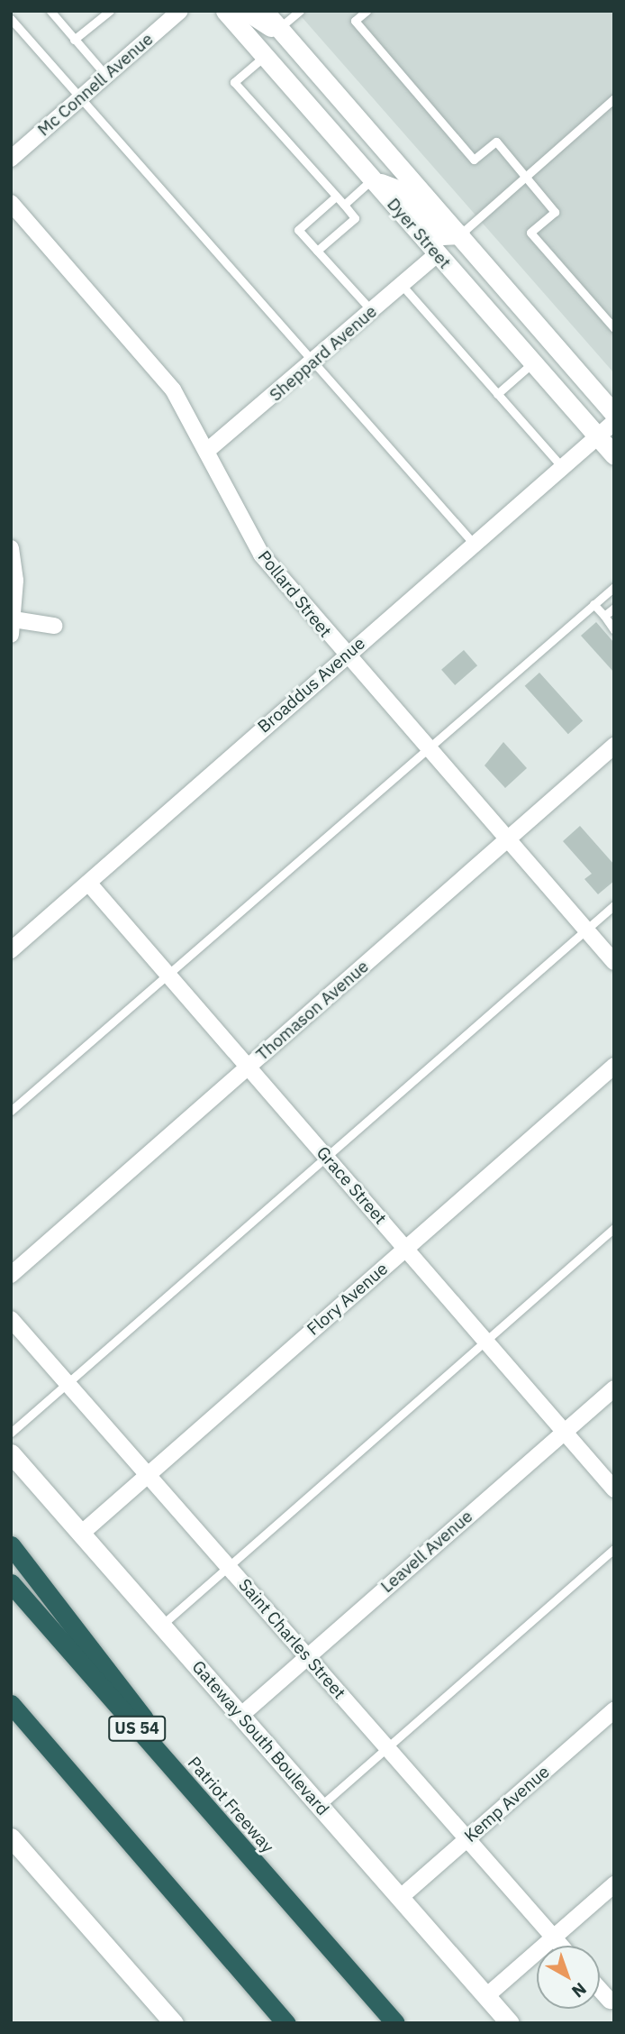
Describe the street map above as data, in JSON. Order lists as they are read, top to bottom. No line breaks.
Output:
{"streets":{"highway":["US 54","Patriot Freeway"],"main road":["Dyer Street","Gateway South Boulevard"],"street":["Mc Connell Avenue","Sheppard Avenue","Pollard Street","Broaddus Avenue","Thomason Avenue","Grace Street","Flory Avenue","Leavell Avenue","Saint Charles Street","Kemp Avenue"]},"crossings":[["Dyer Street","Sheppard Avenue"],["Dyer Street","Broaddus Avenue"],["Sheppard Avenue","Pollard Street"],["Pollard Street","Broaddus Avenue"],["Pollard Street","Thomason Avenue"],["Broaddus Avenue","Grace Street"],["Thomason Avenue","Grace Street"],["Grace Street","Flory Avenue"],["Grace Street","Leavell Avenue"],["Flory Avenue","Saint Charles Street"],["Flory Avenue","Gateway South Boulevard"],["Leavell Avenue","Saint Charles Street"],["Leavell Avenue","Gateway South Boulevard"],["Saint Charles Street","Kemp Avenue"],["Gateway South Boulevard","Kemp Avenue"]],"north":"bottom right"}
